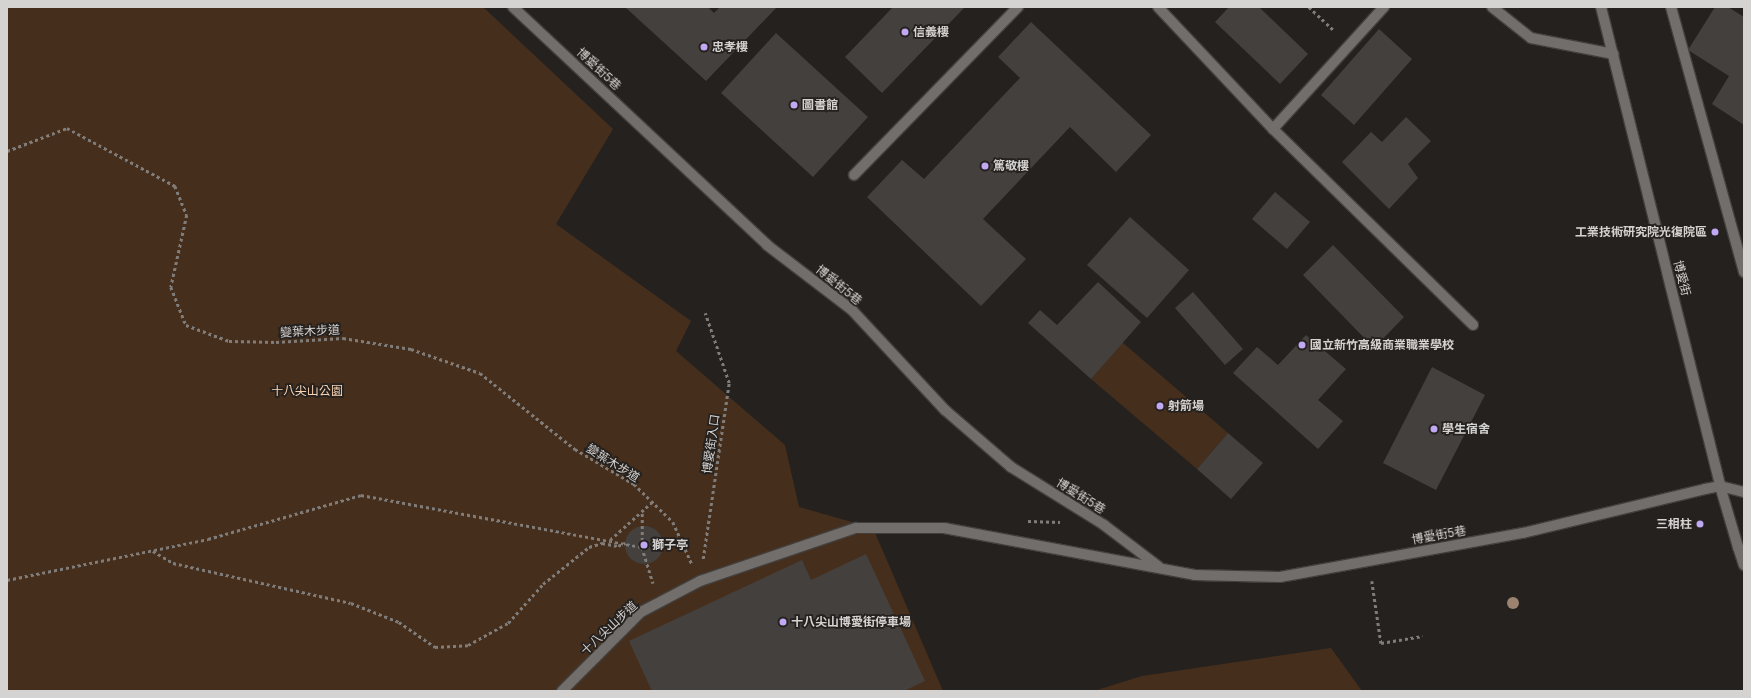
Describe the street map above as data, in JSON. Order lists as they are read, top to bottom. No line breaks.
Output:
{"streets":{"street":["博愛街5巷","博愛街","十八尖山步道"],"path":["變葉木步道","博愛街入口"]},"crossings":[["博愛街5巷","博愛街"],["博愛街5巷","變葉木步道"],["博愛街5巷","博愛街入口"],["博愛街5巷","十八尖山步道"],["變葉木步道","博愛街入口"],["變葉木步道","十八尖山步道"],["博愛街入口","十八尖山步道"]],"parks":["十八尖山公園"],"places":["信義樓","忠孝樓","圖書館","篤敬樓","工業技術研究院光復院區","國立新竹高級商業職業學校","射箭場","學生宿舍","三相柱","獅子亭","十八尖山博愛街停車場"]}
